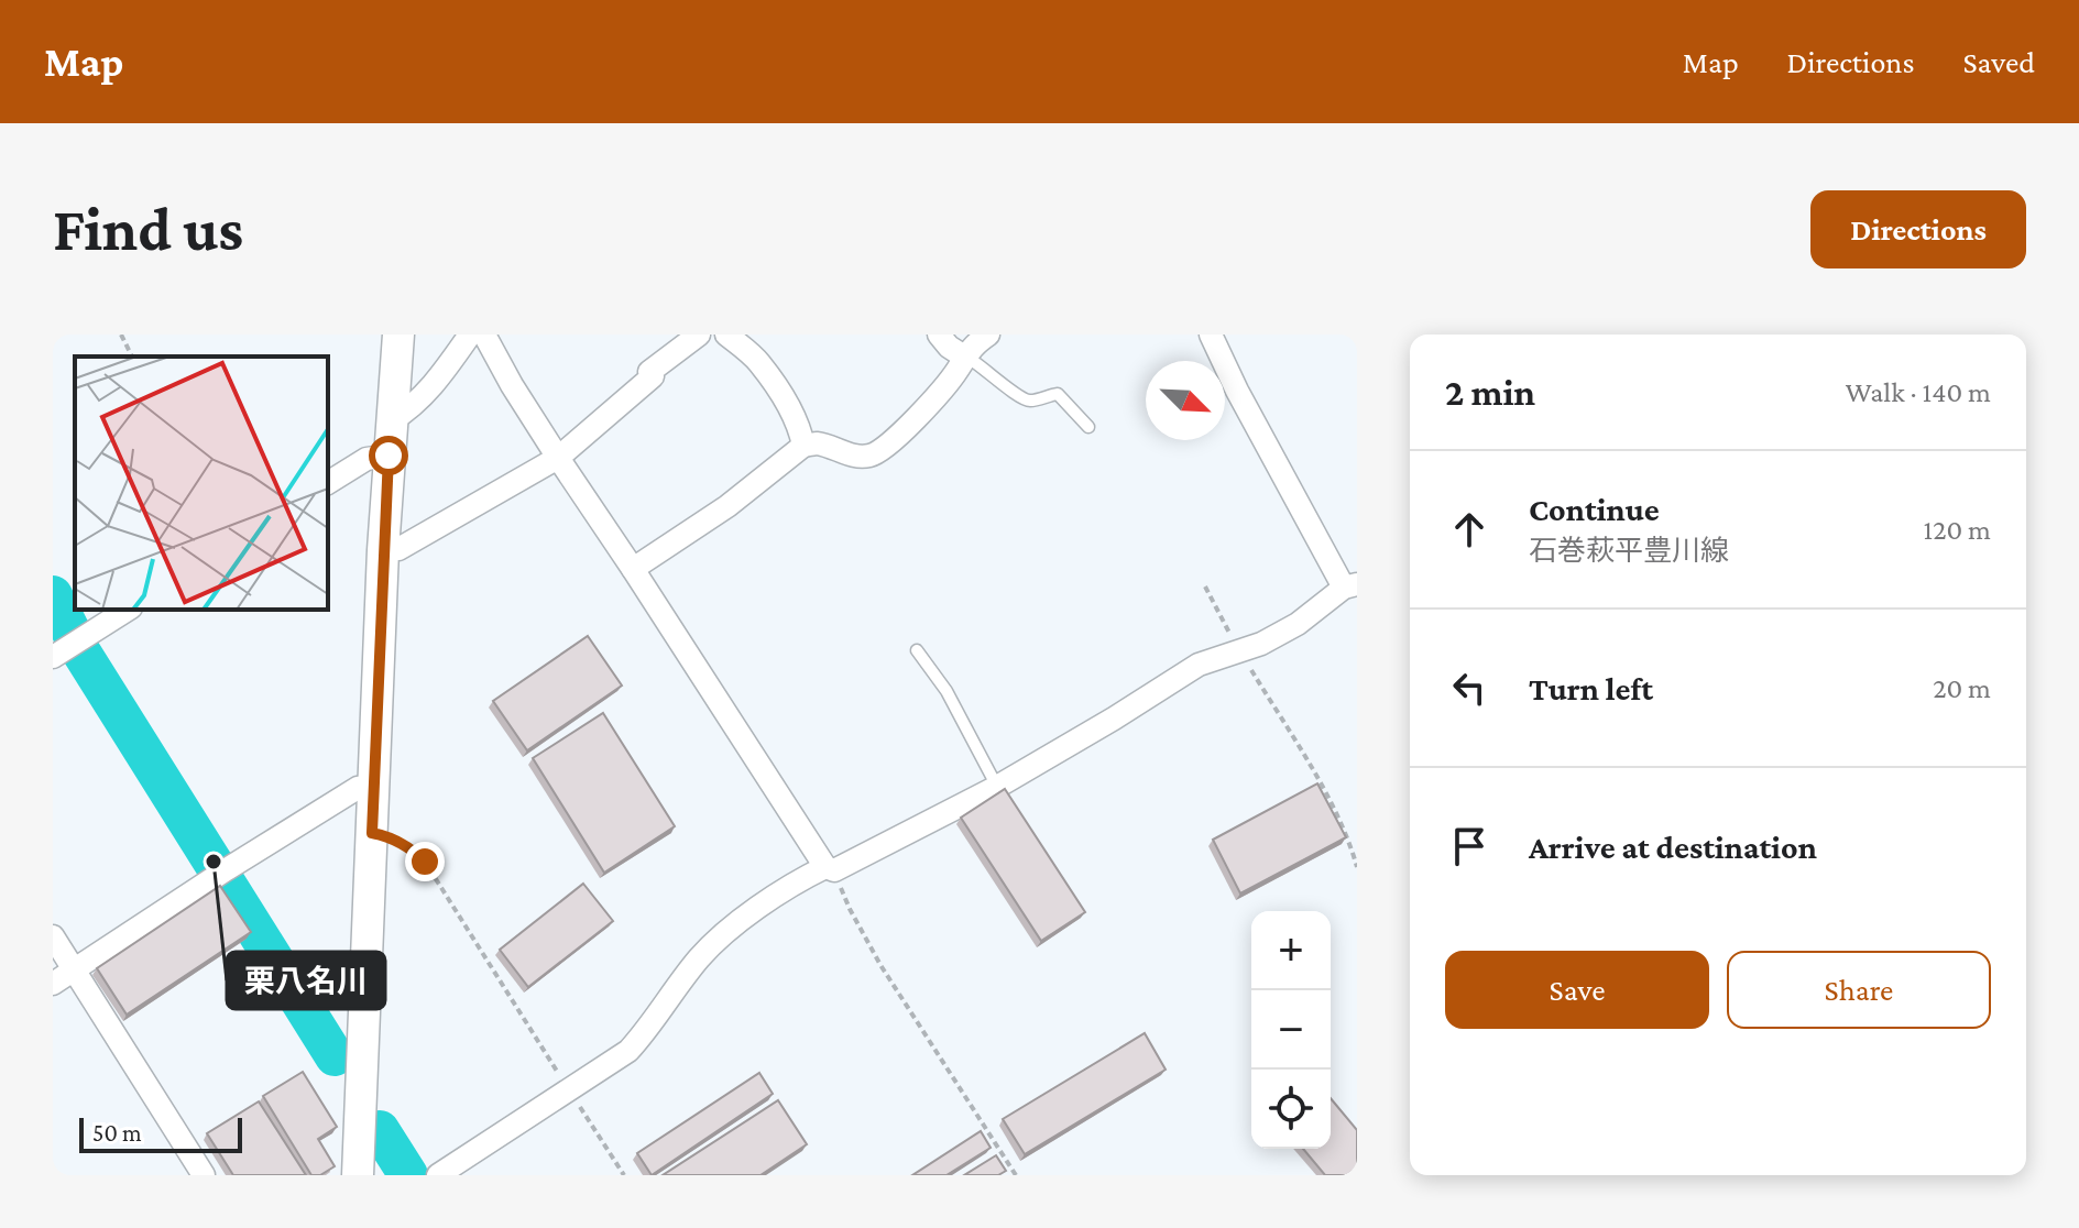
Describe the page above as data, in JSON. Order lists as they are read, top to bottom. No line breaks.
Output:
{"places":["栗八名川"],"scale_bar":"50 m","north":"bottom right","page":{"header":"Map","nav":["Map","Directions","Saved"],"buttons":["Directions",["Save","Share"]],"title":"Find us","heading":["2 min","Walk · 140 m"],"list":[["Continue","石巻萩平豊川線","120 m"],["Turn left","20 m"],"Arrive at destination"],"map_buttons":["+","−"],"scale":"50 m"}}
